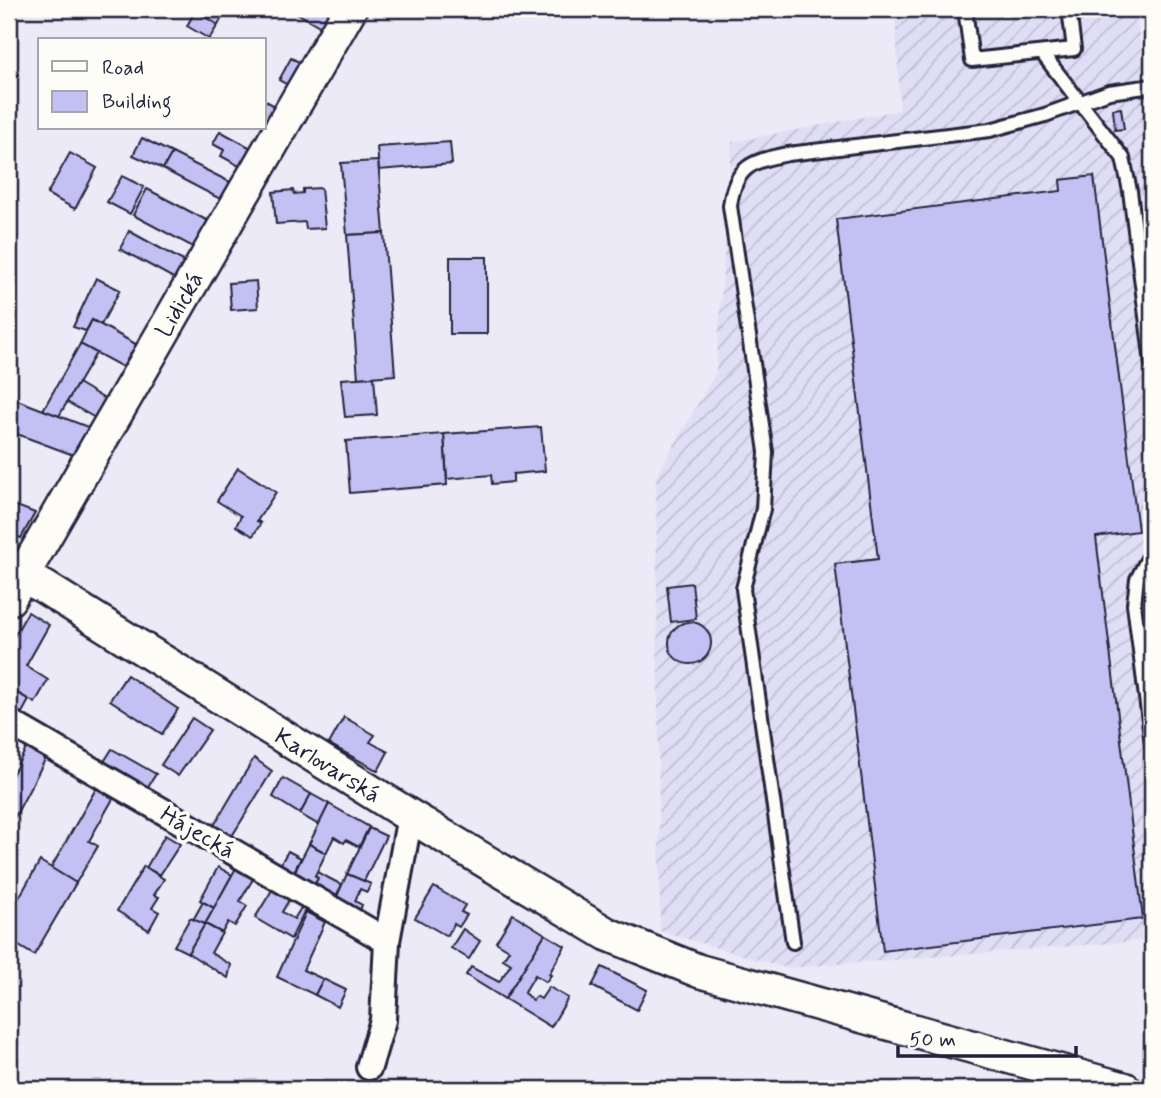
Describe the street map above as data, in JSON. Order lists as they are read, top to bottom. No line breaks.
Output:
{"streets":{"street":["Lidická","Karlovarská","Hájecká"]},"crossings":[["Lidická","Karlovarská"]],"legend":["Road","Building"],"scale_bar":"50 m"}
